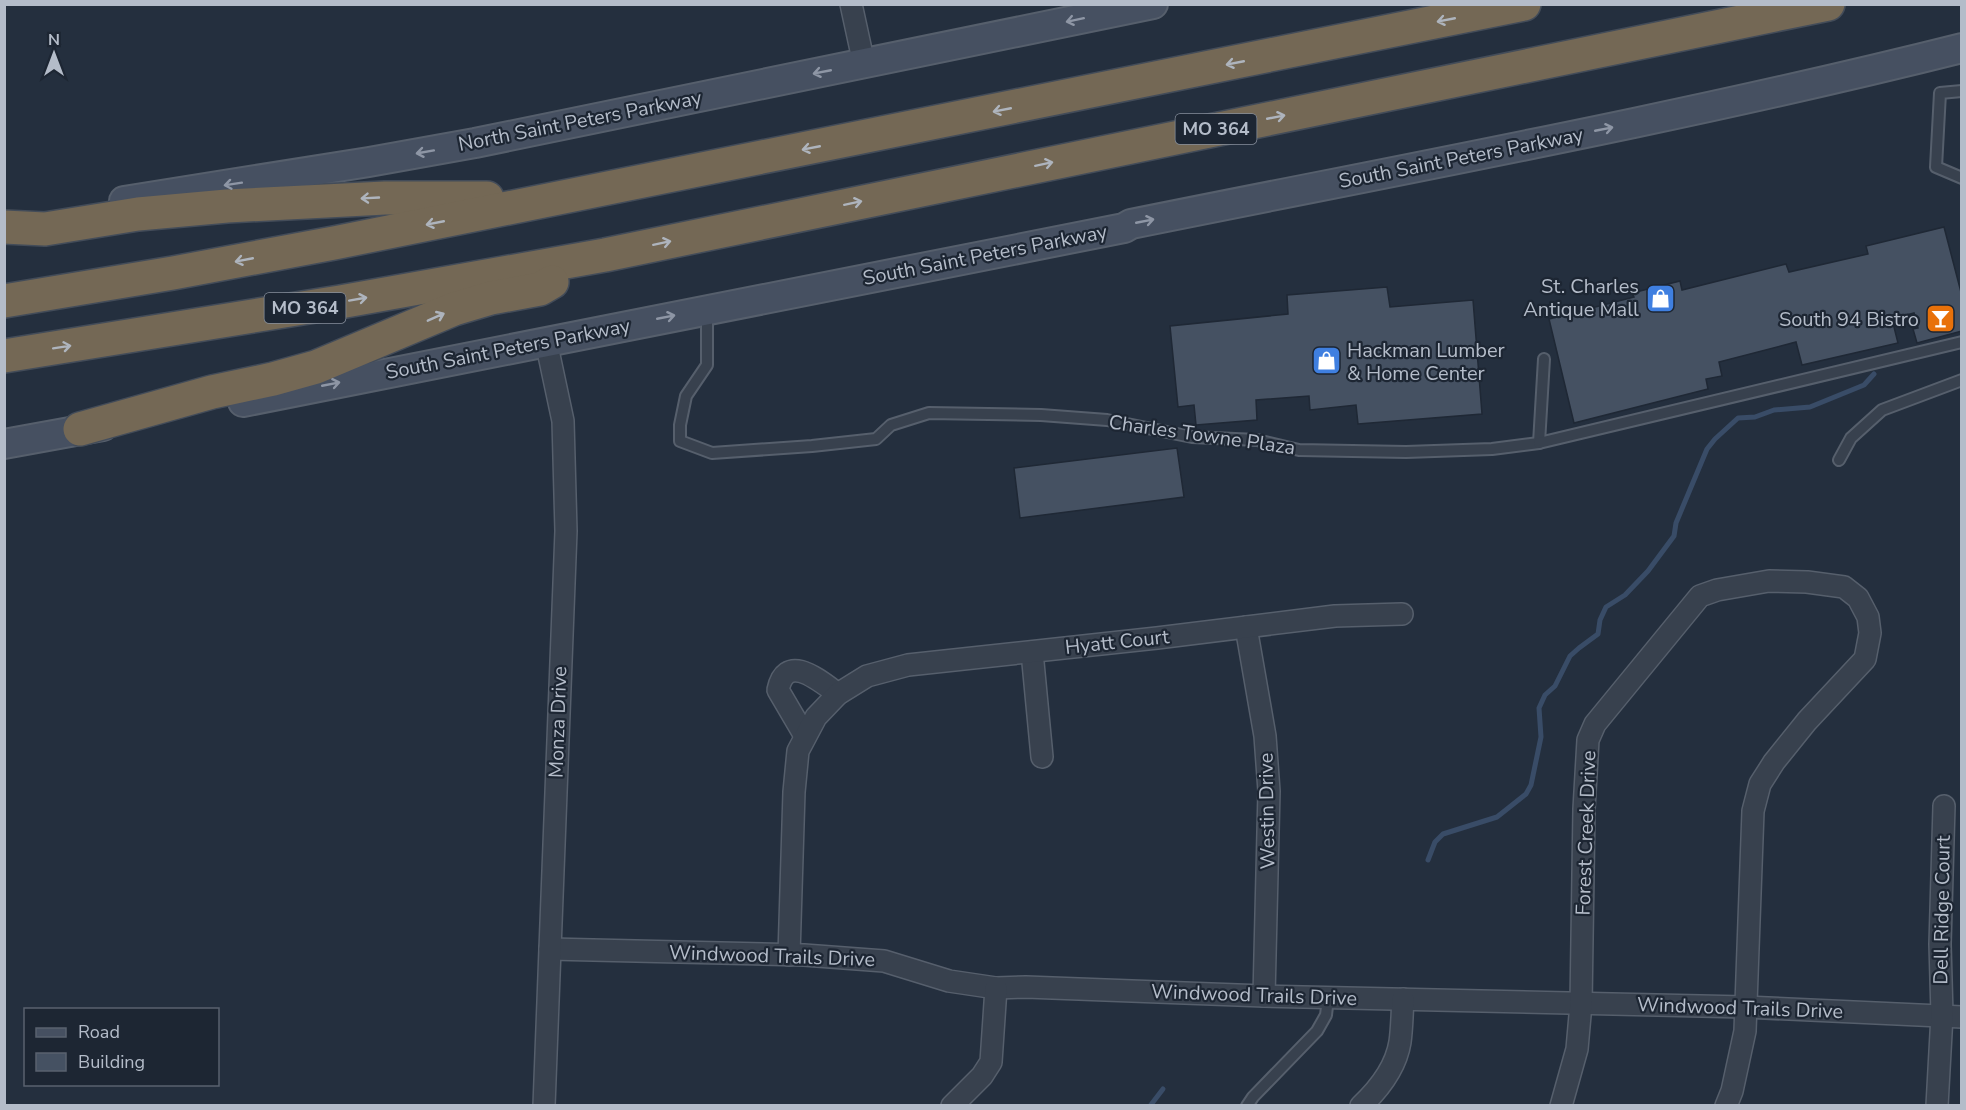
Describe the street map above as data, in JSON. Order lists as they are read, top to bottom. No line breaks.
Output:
{"streets":{"highway":["MO 364"],"main road":["North Saint Peters Parkway","South Saint Peters Parkway"],"street":["Hyatt Court","Monza Drive","Westin Drive","Forest Creek Drive","Dell Ridge Court","Windwood Trails Drive"],"lane":["Charles Towne Plaza"]},"crossings":[["South Saint Peters Parkway","Charles Towne Plaza"],["South Saint Peters Parkway","Monza Drive"],["Hyatt Court","Westin Drive"],["Hyatt Court","Windwood Trails Drive"],["Monza Drive","Windwood Trails Drive"],["Westin Drive","Windwood Trails Drive"],["Forest Creek Drive","Windwood Trails Drive"],["Dell Ridge Court","Windwood Trails Drive"]],"one_way":["North Saint Peters Parkway","South Saint Peters Parkway"],"places":{"shop":["St. Charles Antique Mall","Hackman Lumber & Home Center"],"bar":["South 94 Bistro"]},"legend":["Road","Building"],"north":"top"}
